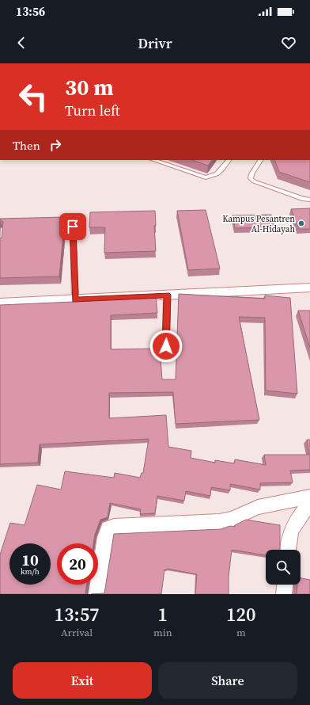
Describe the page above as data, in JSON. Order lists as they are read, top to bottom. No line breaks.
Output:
{"places":["Kampus Pesantren Al-Hidayah"],"page":{"status":"13:56","header":"Drivr","turn":["30 m","Turn left"],"then":"Then","speed":"10 km/h","limit":"20","eta":["13:57","Arrival","1","min","120","m"],"buttons":["Exit","Share"]}}
